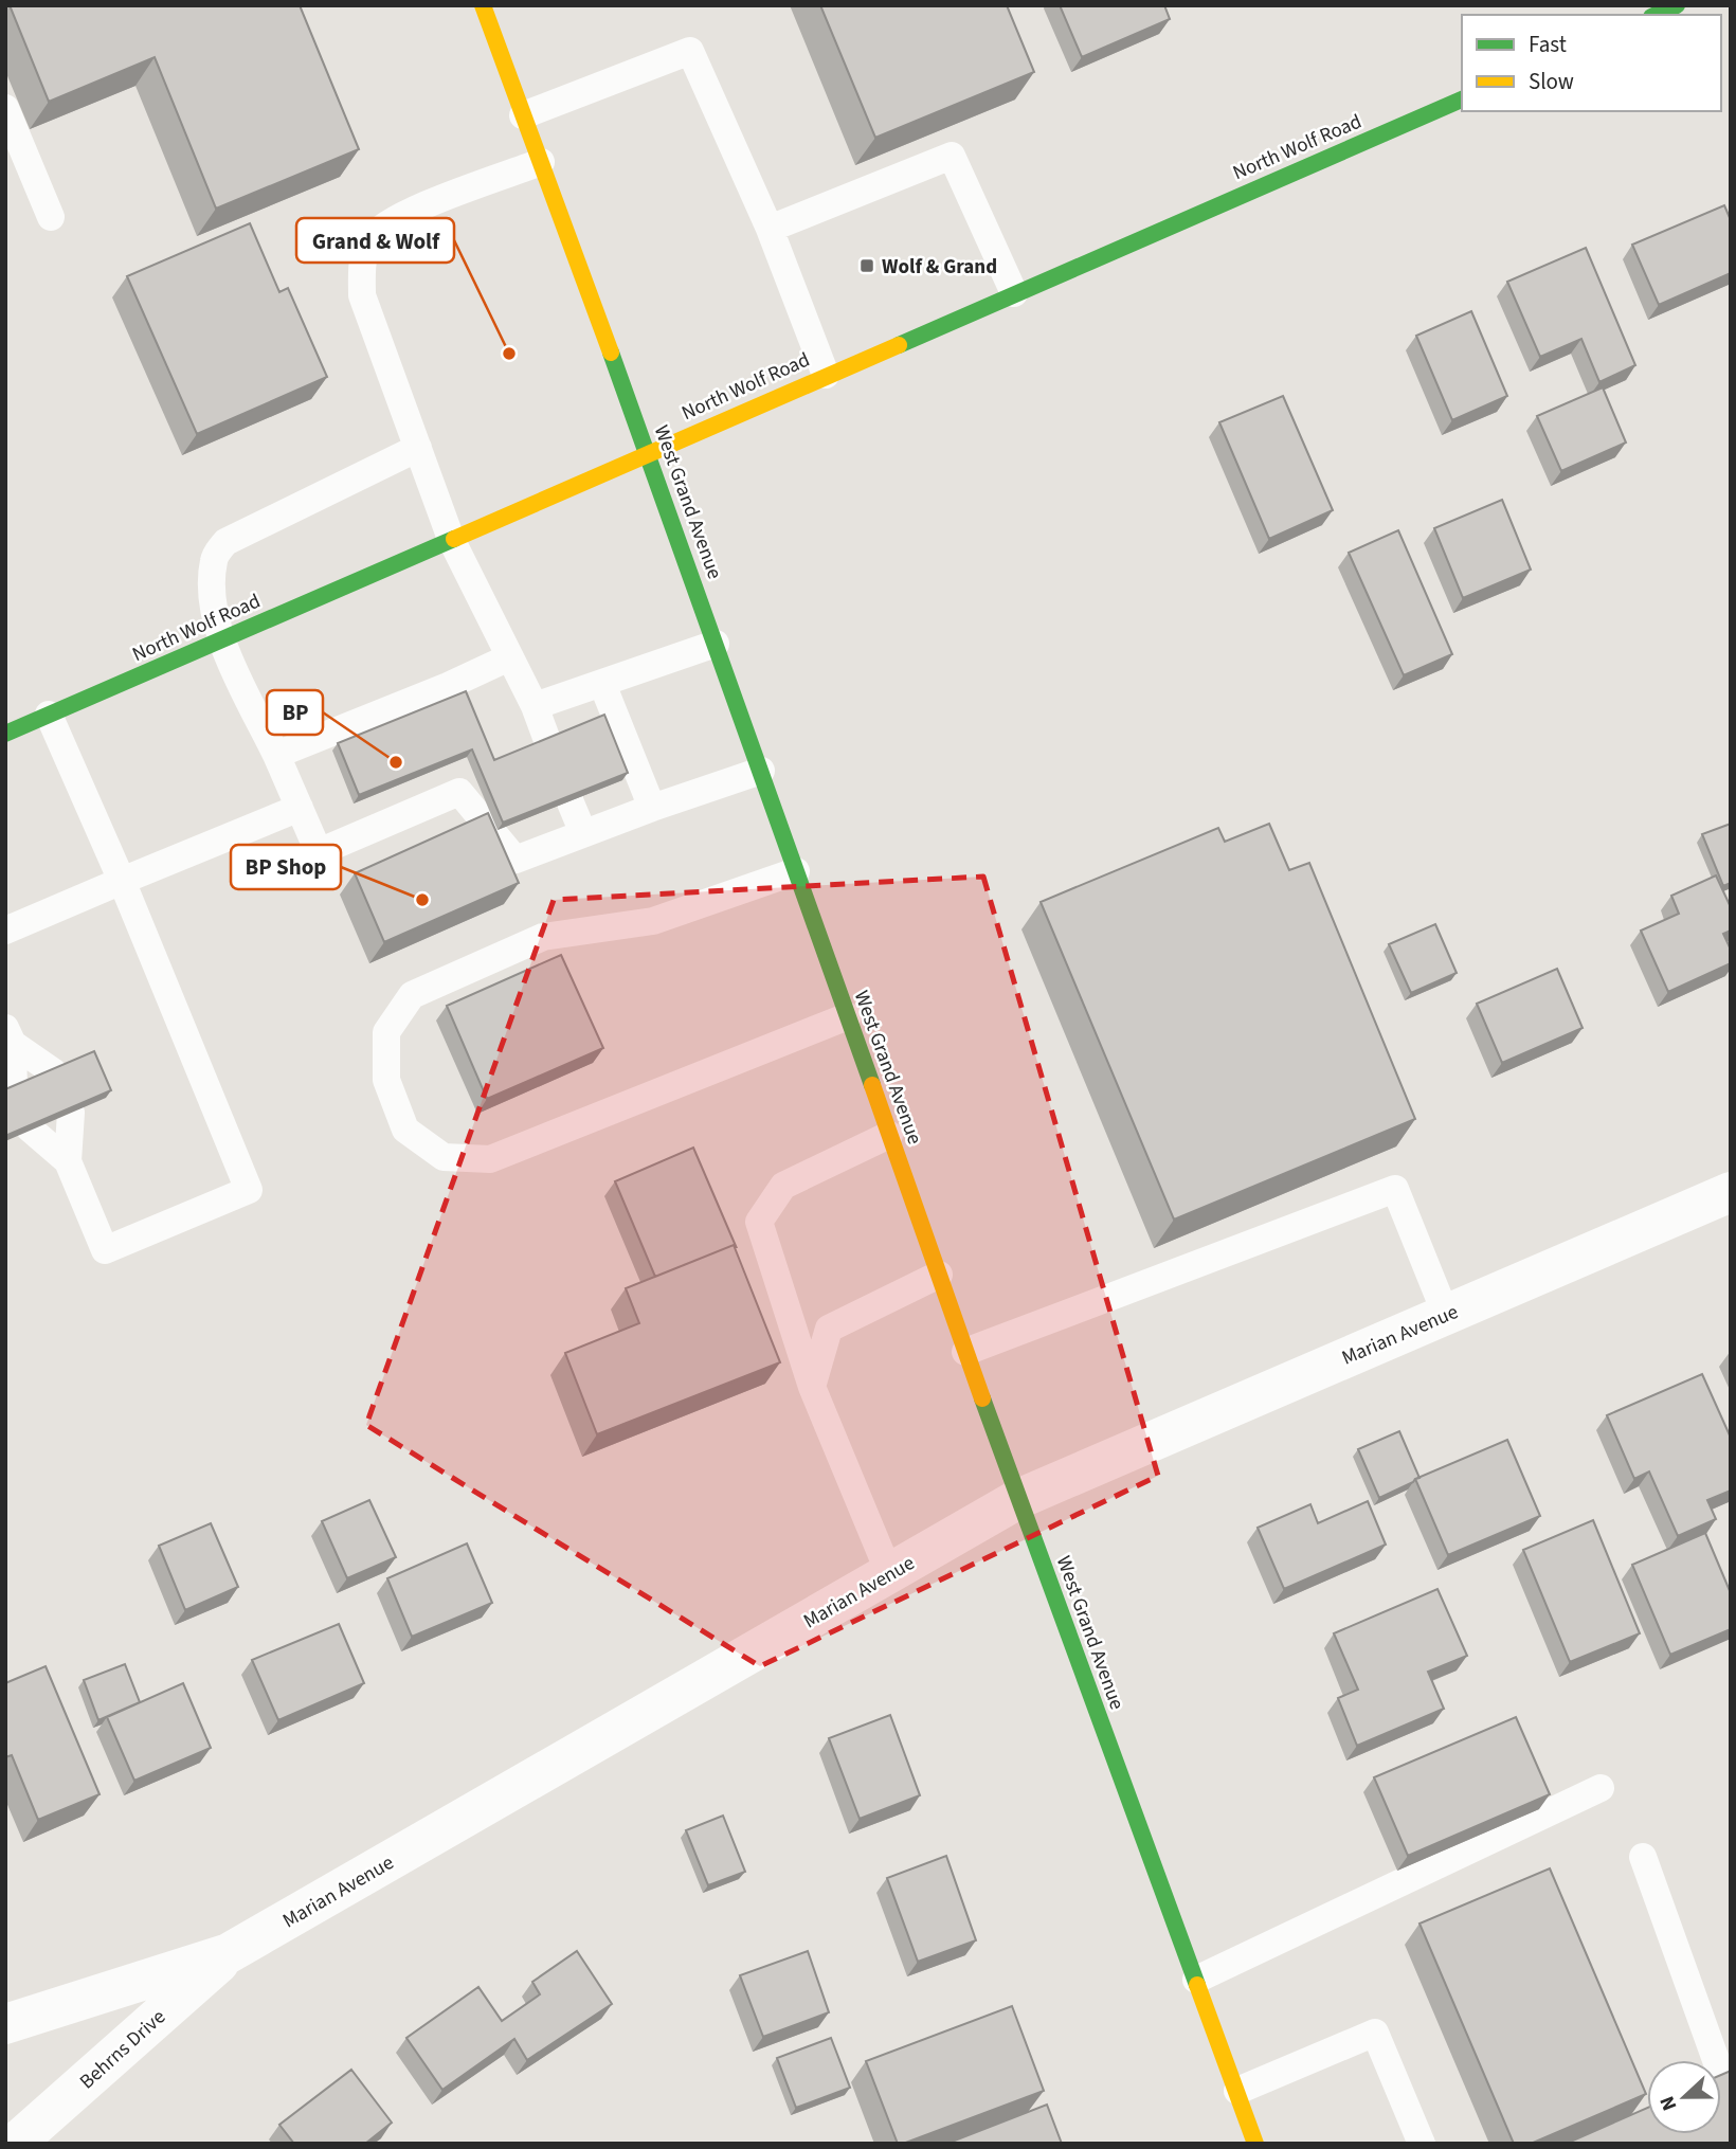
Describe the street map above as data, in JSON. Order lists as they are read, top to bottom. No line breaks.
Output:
{"streets":{"main road":["North Wolf Road","West Grand Avenue"],"street":["Marian Avenue","Behrns Drive"]},"crossings":[["North Wolf Road","West Grand Avenue"],["West Grand Avenue","Marian Avenue"],["Marian Avenue","Behrns Drive"]],"places":{"transit":["Wolf & Grand"],"other":["Grand & Wolf","BP","BP Shop"]},"legend":["Fast","Slow"],"north":"left"}
